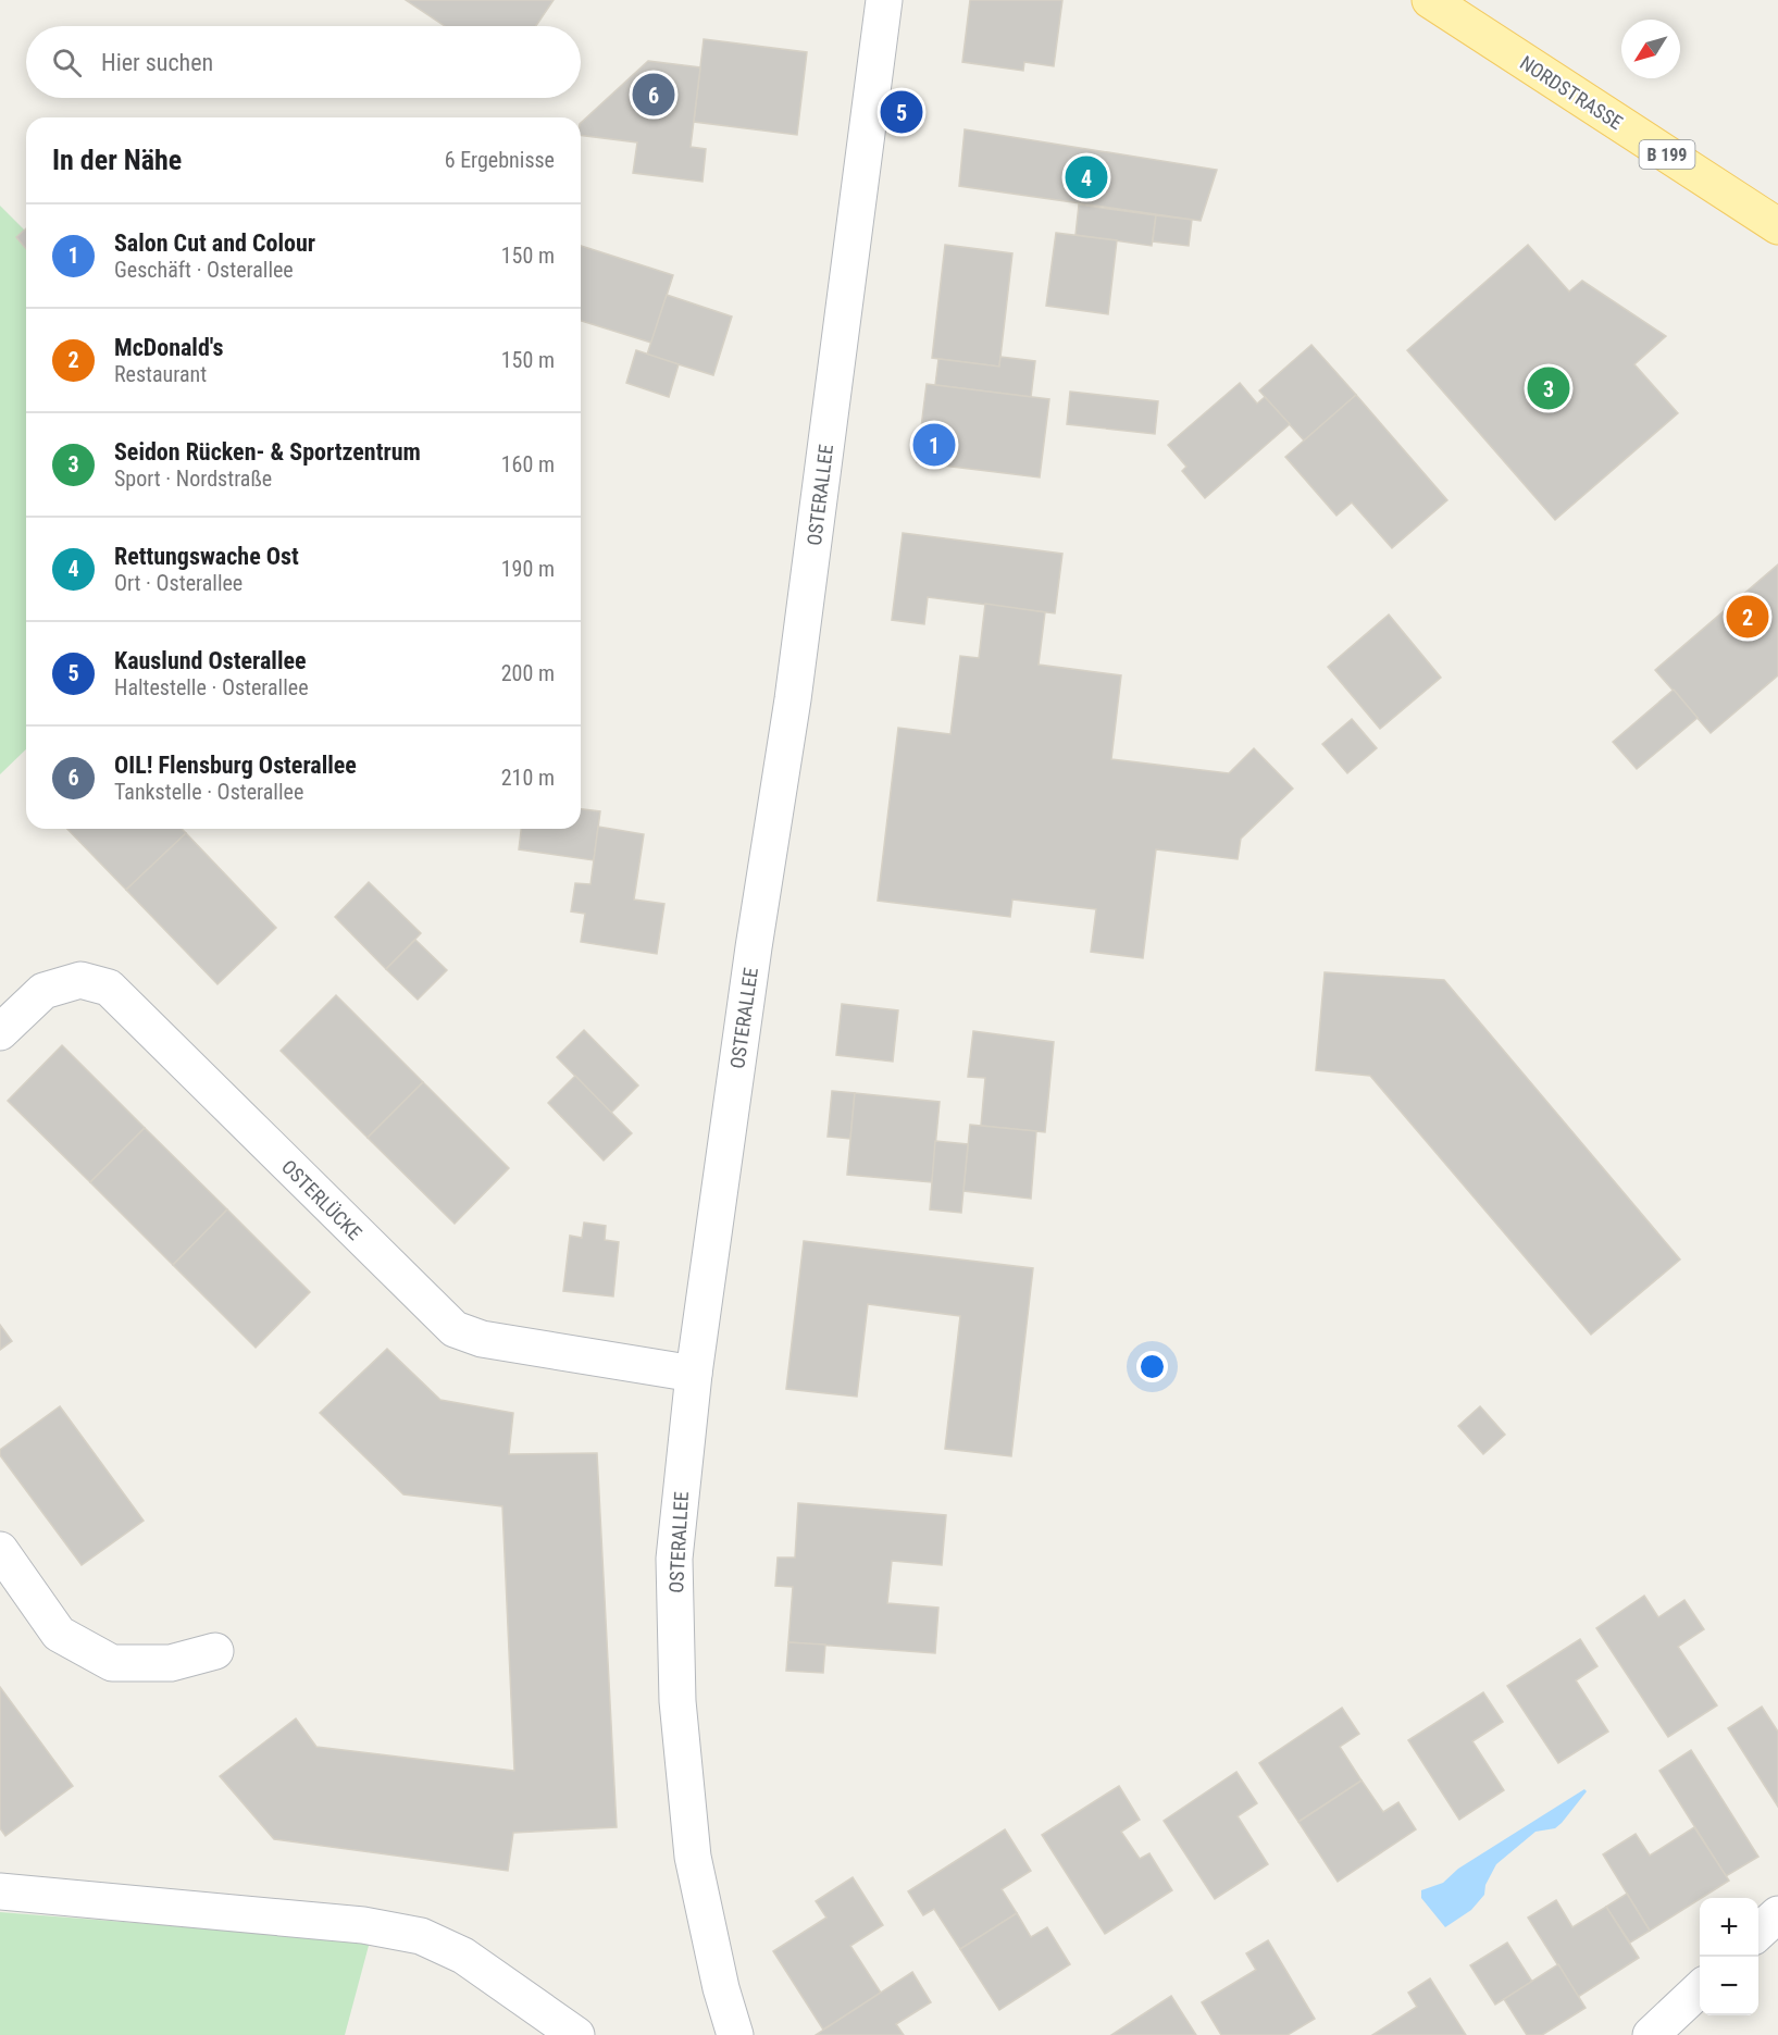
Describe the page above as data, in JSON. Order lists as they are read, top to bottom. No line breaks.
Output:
{"streets":{"main road":["NORDSTRASSE","B 199"],"street":["OSTERALLEE","OSTERLÜCKE"]},"crossings":[["OSTERALLEE","OSTERLÜCKE"]],"north":"bottom left","page":{"search":"Hier suchen","pins":["6","5","4","3","1","2"],"heading":["In der Nähe","6 Ergebnisse"],"list":[{"mark":"1","name":"Salon Cut and Colour","note":"Geschäft · Osterallee","value":"150 m"},{"mark":"2","name":"McDonald's","note":"Restaurant","value":"150 m"},{"mark":"3","name":"Seidon Rücken- & Sportzentrum","note":"Sport · Nordstraße","value":"160 m"},{"mark":"4","name":"Rettungswache Ost","note":"Ort · Osterallee","value":"190 m"},{"mark":"5","name":"Kauslund Osterallee","note":"Haltestelle · Osterallee","value":"200 m"},{"mark":"6","name":"OIL! Flensburg Osterallee","note":"Tankstelle · Osterallee","value":"210 m"}],"map_buttons":["+","−"]}}
